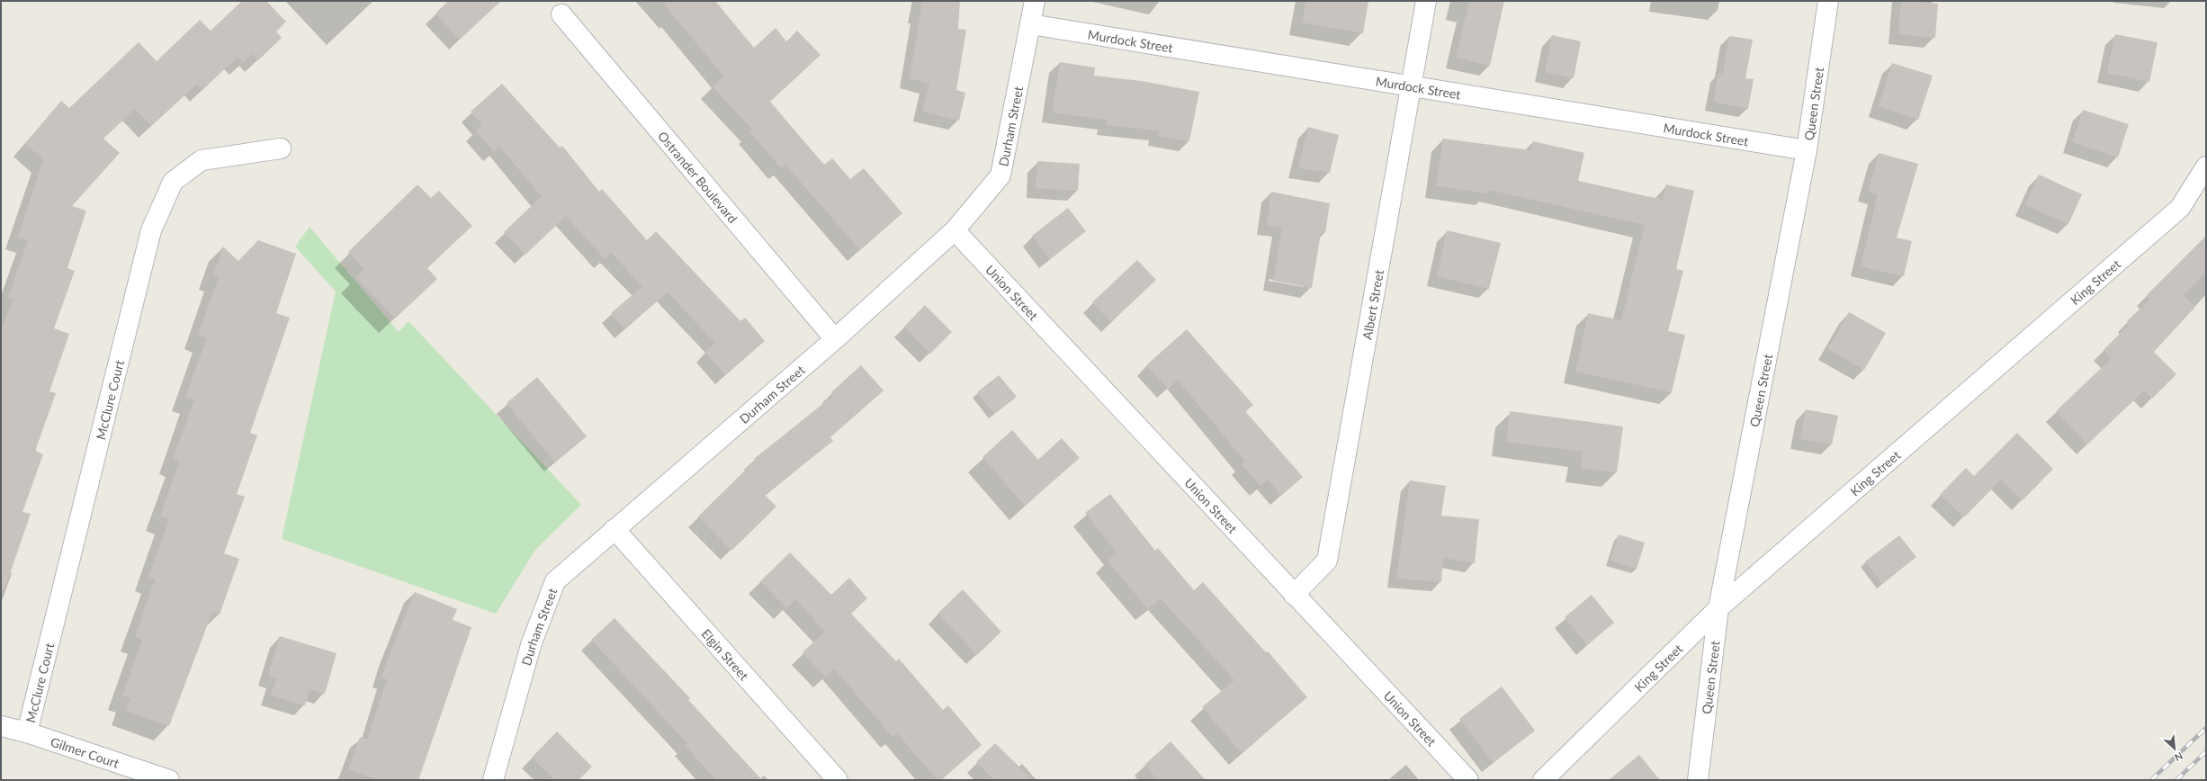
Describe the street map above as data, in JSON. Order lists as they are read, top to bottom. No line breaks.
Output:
{"streets":{"street":["Murdock Street","Queen Street","Durham Street","Ostrander Boulevard","King Street","Union Street","Albert Street","McClure Court","Elgin Street","Gilmer Court"]},"crossings":[["Murdock Street","Queen Street"],["Murdock Street","Durham Street"],["Murdock Street","Albert Street"],["Queen Street","King Street"],["Durham Street","Ostrander Boulevard"],["Durham Street","Union Street"],["Durham Street","Elgin Street"],["Union Street","Albert Street"],["McClure Court","Gilmer Court"]],"north":"bottom right"}
